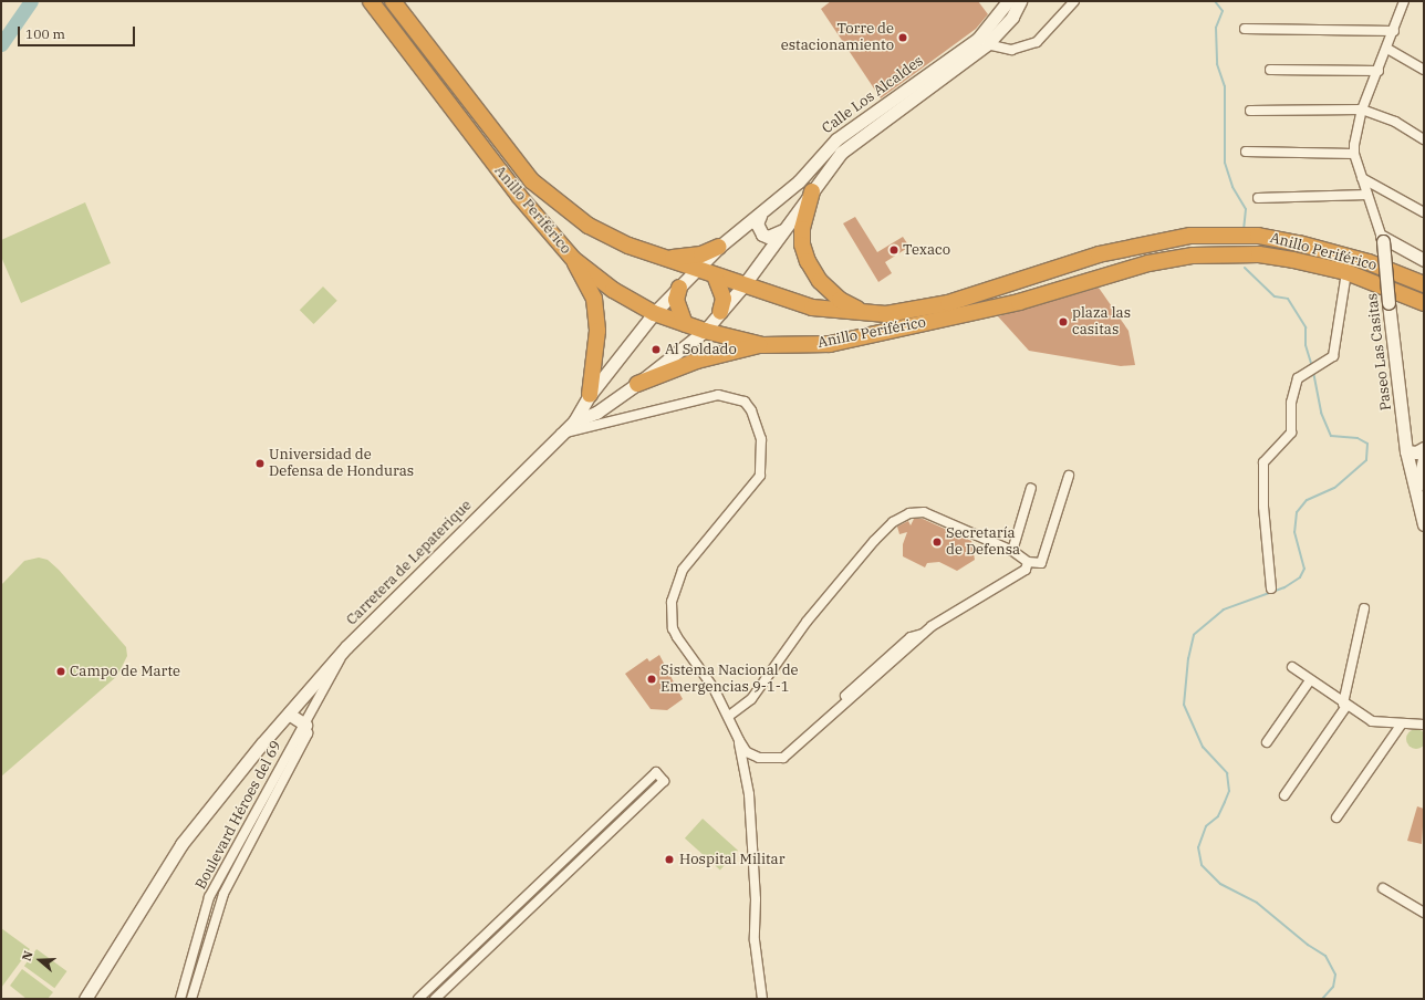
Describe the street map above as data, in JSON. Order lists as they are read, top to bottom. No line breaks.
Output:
{"streets":{"highway":["Anillo Periférico"],"main road":["Calle Los Alcaldes","Paseo Las Casitas","Carretera de Lepaterique"],"street":["Boulevard Héroes del 69"]},"crossings":[["Calle Los Alcaldes","Anillo Periférico"],["Calle Los Alcaldes","Carretera de Lepaterique"],["Anillo Periférico","Carretera de Lepaterique"],["Carretera de Lepaterique","Boulevard Héroes del 69"]],"places":["Torre de estacionamiento","Texaco","plaza las casitas","Al Soldado","Universidad de Defensa de Honduras","Secretaría de Defensa","Campo de Marte","Sistema Nacional de Emergencias 9-1-1","Hospital Militar"],"scale_bar":"100 m","north":"left"}
